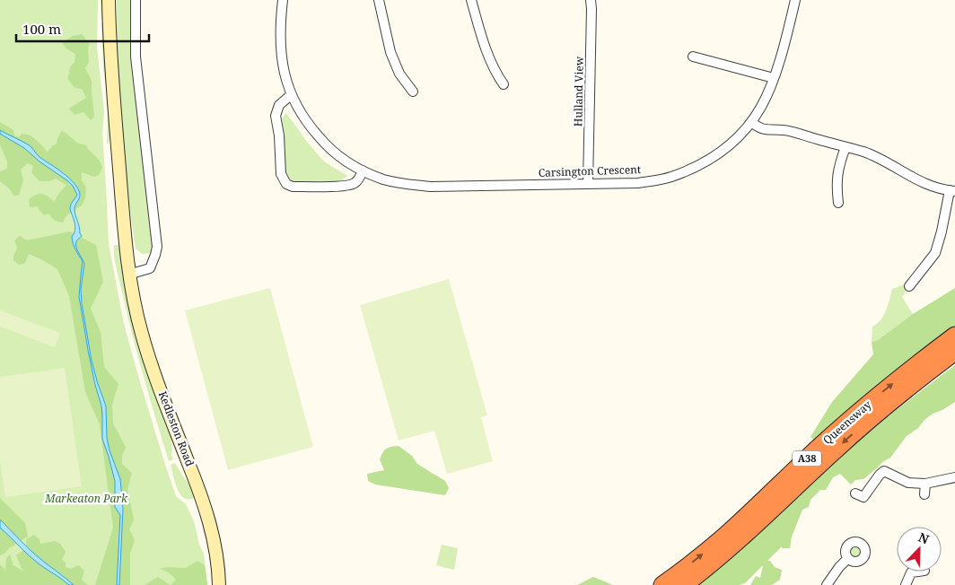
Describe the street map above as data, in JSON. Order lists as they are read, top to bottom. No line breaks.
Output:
{"streets":{"highway":["Queensway","A38"],"street":["Hulland View","Carsington Crescent","Kedleston Road"]},"crossings":[["Hulland View","Carsington Crescent"]],"parks":["Markeaton Park"],"scale_bar":"100 m","north":"top right"}
